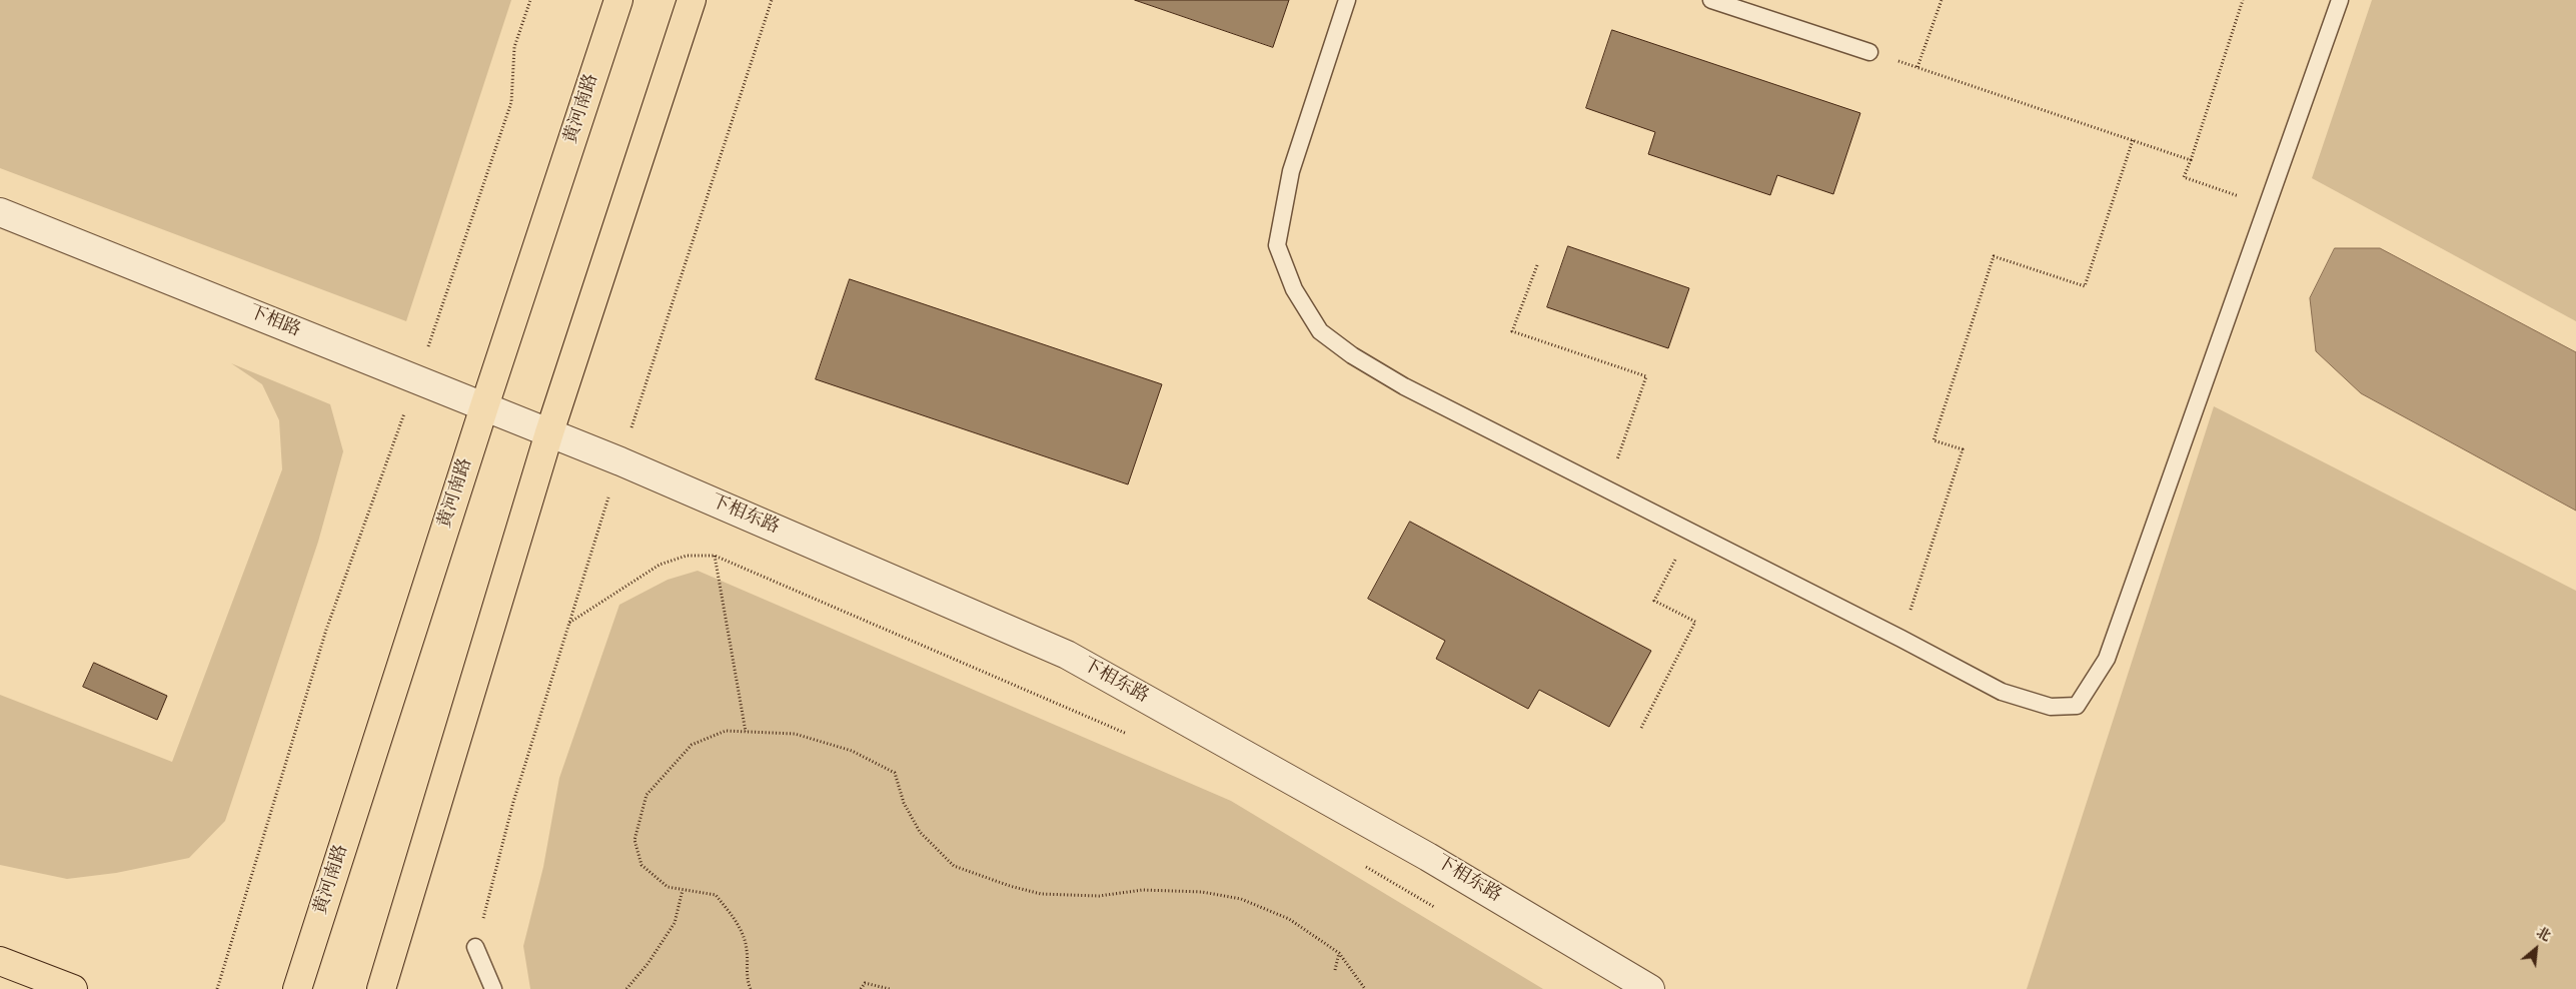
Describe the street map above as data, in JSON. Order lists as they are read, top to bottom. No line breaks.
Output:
{"streets":{"main road":["黄河南路"],"street":["下相路","下相东路"]},"crossings":[["黄河南路","下相路"],["下相路","下相东路"]],"north":"top right"}
